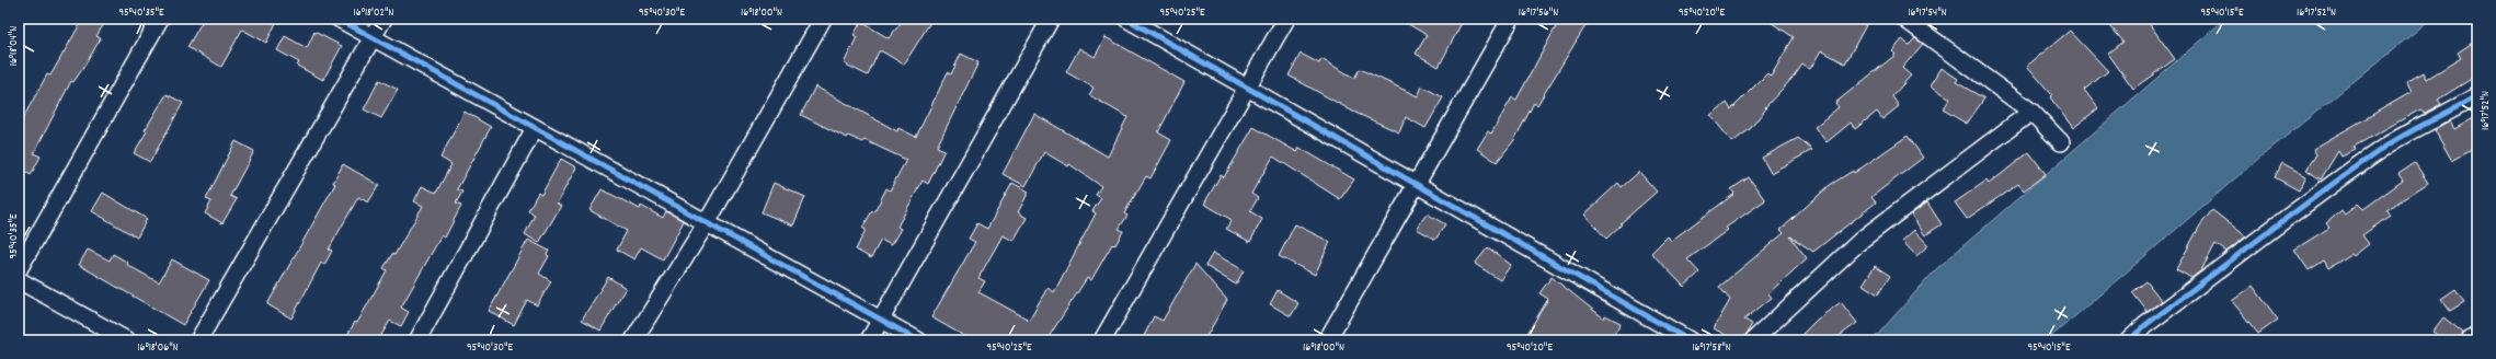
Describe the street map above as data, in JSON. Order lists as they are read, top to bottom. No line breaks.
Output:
{"coordinates":["95°40'35\"E","16°18'02\"N","95°40'30\"E","16°18'00\"N","95°40'25\"E","16°17'56\"N","95°40'20\"E","16°17'54\"N","95°40'15\"E","16°17'52\"N","16°18'04\"N","16°18'06\"N","16°17'58\"N"]}
